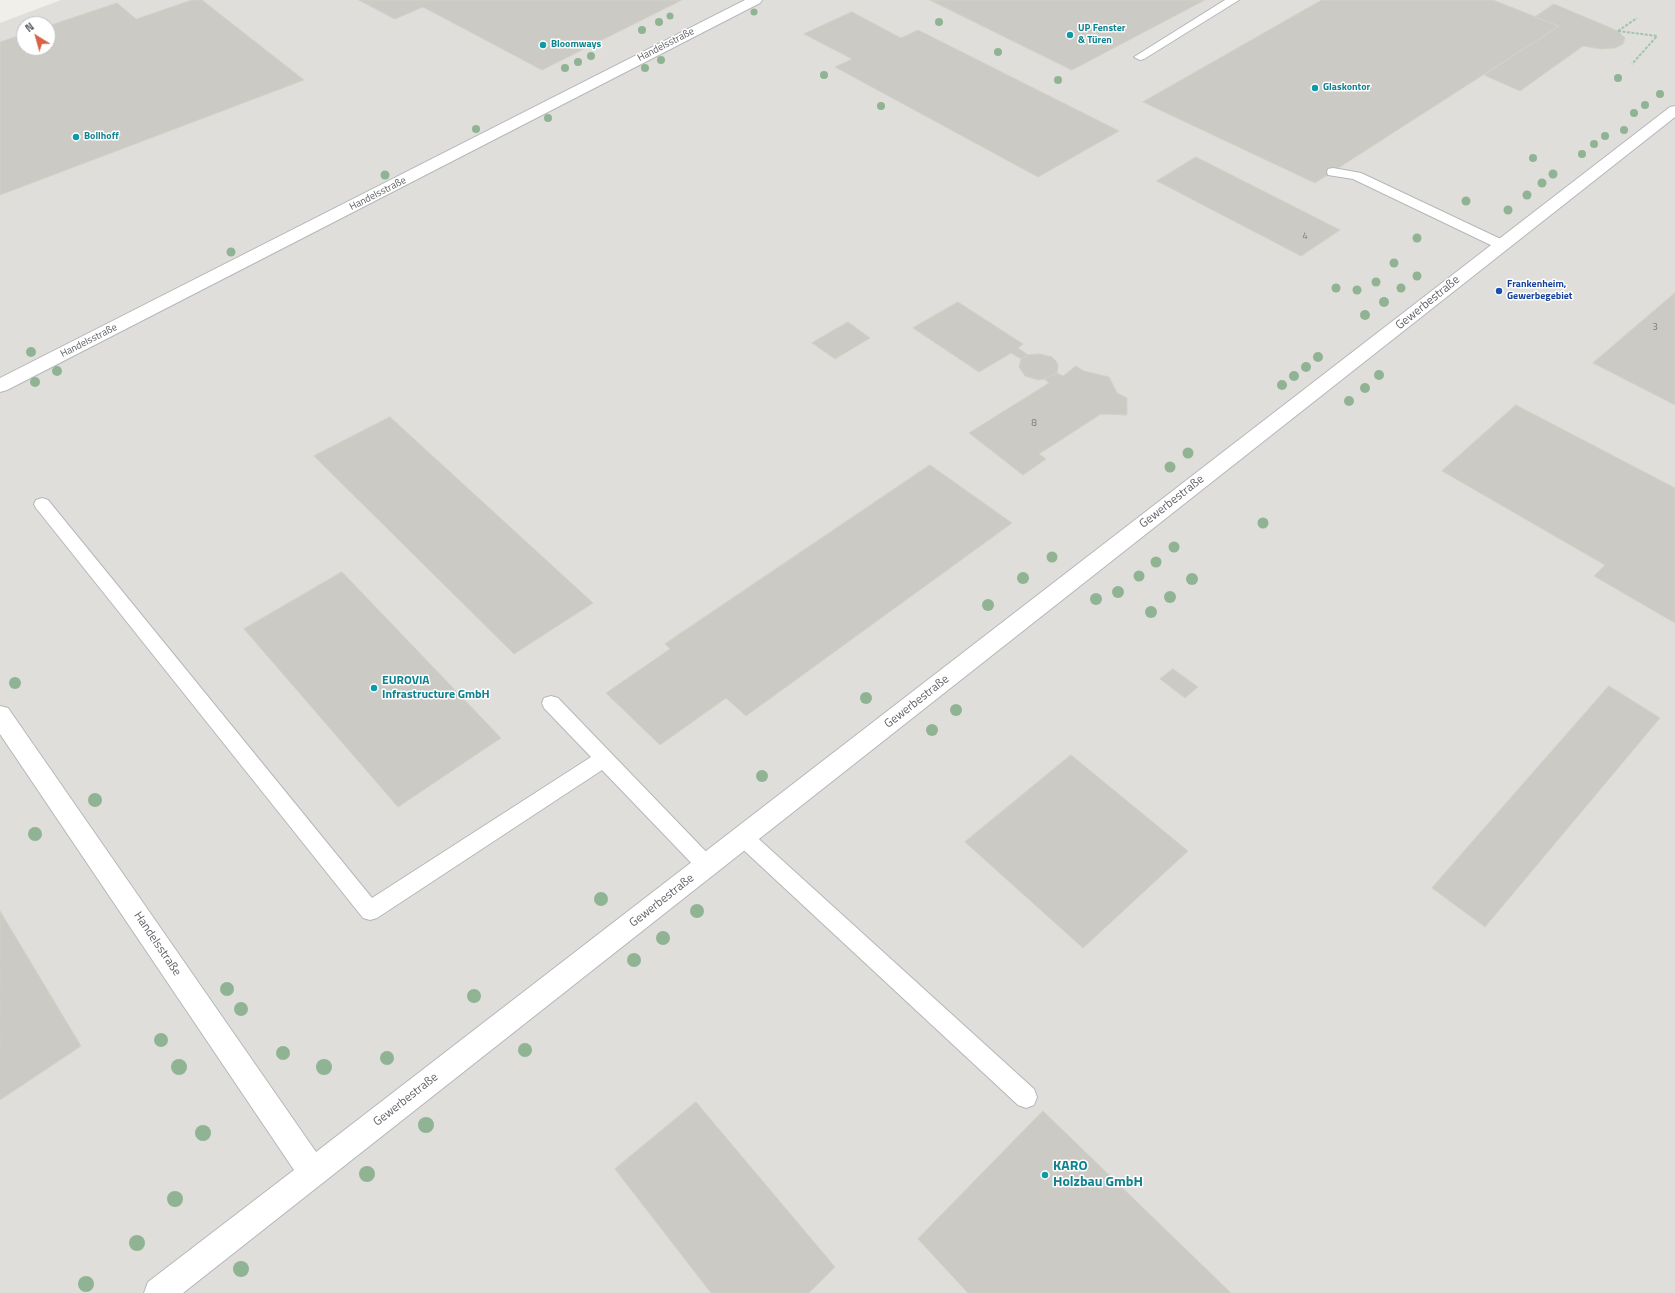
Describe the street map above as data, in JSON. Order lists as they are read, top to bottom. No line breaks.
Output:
{"streets":{"street":["Handelsstraße","Gewerbestraße"]},"crossings":[["Handelsstraße","Gewerbestraße"]],"places":["UP Fenster & Türen","Bloomways","Glaskontor","Bollhoff","Frankenheim, Gewerbegebiet","EUROVIA Infrastructure GmbH","KARO Holzbau GmbH"],"house_numbers":["4","3","8"],"north":"top left"}
